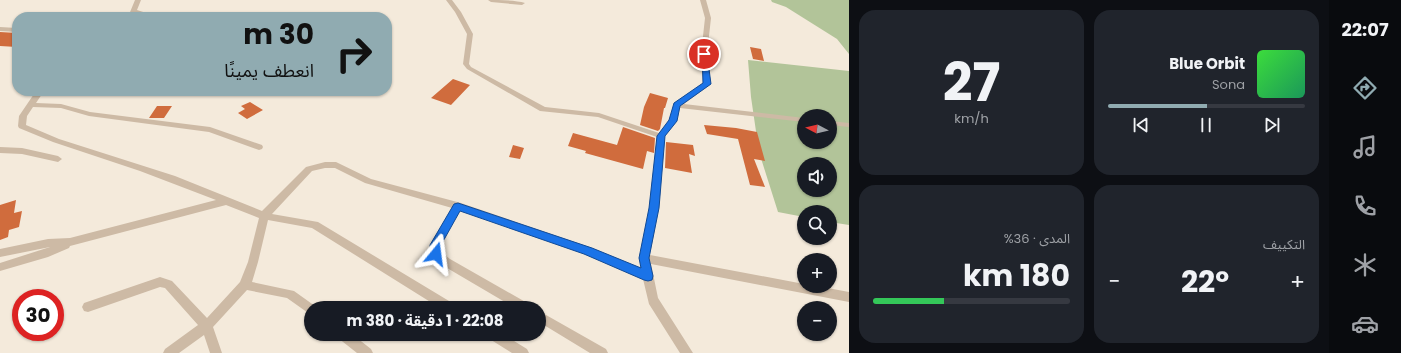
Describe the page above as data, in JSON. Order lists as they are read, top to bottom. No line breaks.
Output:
{"north":"left","page":{"tabs":"22:07","tile":[["27","km/h"],"التكييف",["المدى · 36%","180 km"]],"turn":["30 m","انعطف يمينًا"],"song":["Blue Orbit","Sona"],"map_buttons":["+","−"],"heat":["−","22°","+"],"limit":"30","trip":"22:08 · 1 دقيقة · 380 m"}}
